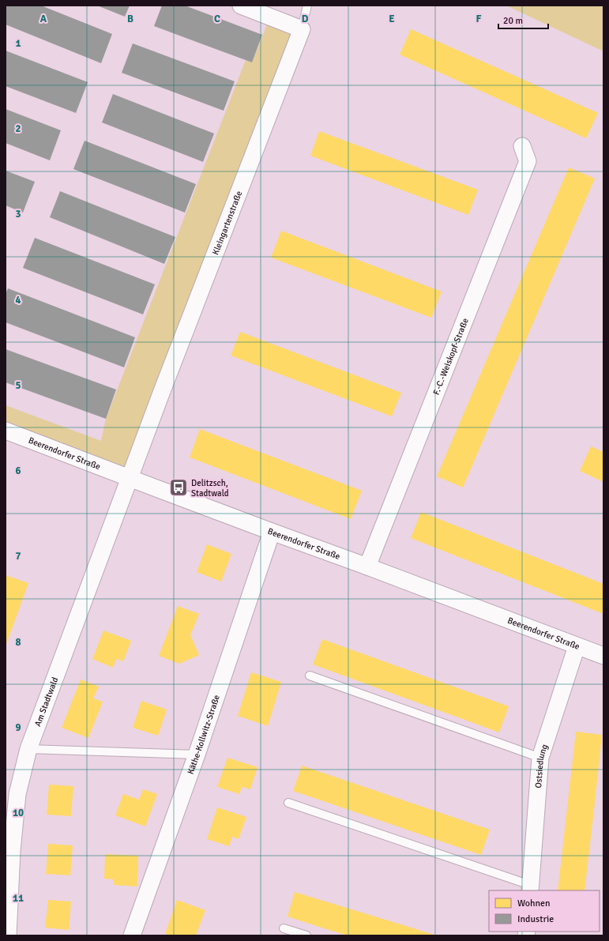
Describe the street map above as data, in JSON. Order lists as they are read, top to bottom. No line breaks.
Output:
{"streets":{"street":["Kleingartenstraße","F.-C.-Weiskopf-Straße","Beerendorfer Straße","Am Stadtwald","Käthe-Kollwitz-Straße","Ostsiedlung"]},"crossings":[["Kleingartenstraße","Beerendorfer Straße"],["Kleingartenstraße","Am Stadtwald"],["F.-C.-Weiskopf-Straße","Beerendorfer Straße"],["Beerendorfer Straße","Am Stadtwald"],["Beerendorfer Straße","Käthe-Kollwitz-Straße"],["Beerendorfer Straße","Ostsiedlung"]],"places":{"bus stop":["Delitzsch, Stadtwald"]},"legend":["Wohnen","Industrie"],"scale_bar":"20 m","grid":{"columns":["A","B","C","D","E","F"],"rows":["1","2","3","4","5","6","7","8","9","10","11"]}}
